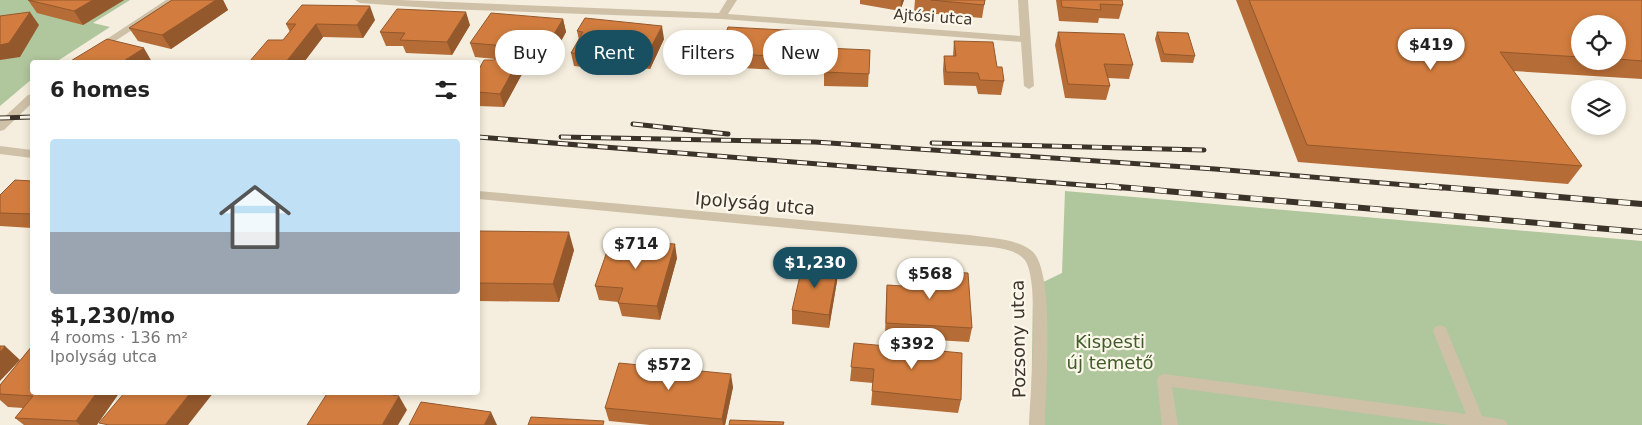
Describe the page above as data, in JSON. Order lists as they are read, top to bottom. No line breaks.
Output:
{"streets":{"street":["Ajtósi utca","Ipolyság utca","Pozsony utca"]},"crossings":[["Ipolyság utca","Pozsony utca"]],"parks":["Kispesti új temető"],"page":{"price":["$419","$714","$1,230","$568","$392","$572"],"chip":["Buy","Rent","Filters","New"],"heading":"6 homes","list":[{"name":"$1,230/mo","note":"4 rooms · 136 m² · Ipolyság utca"}]}}
